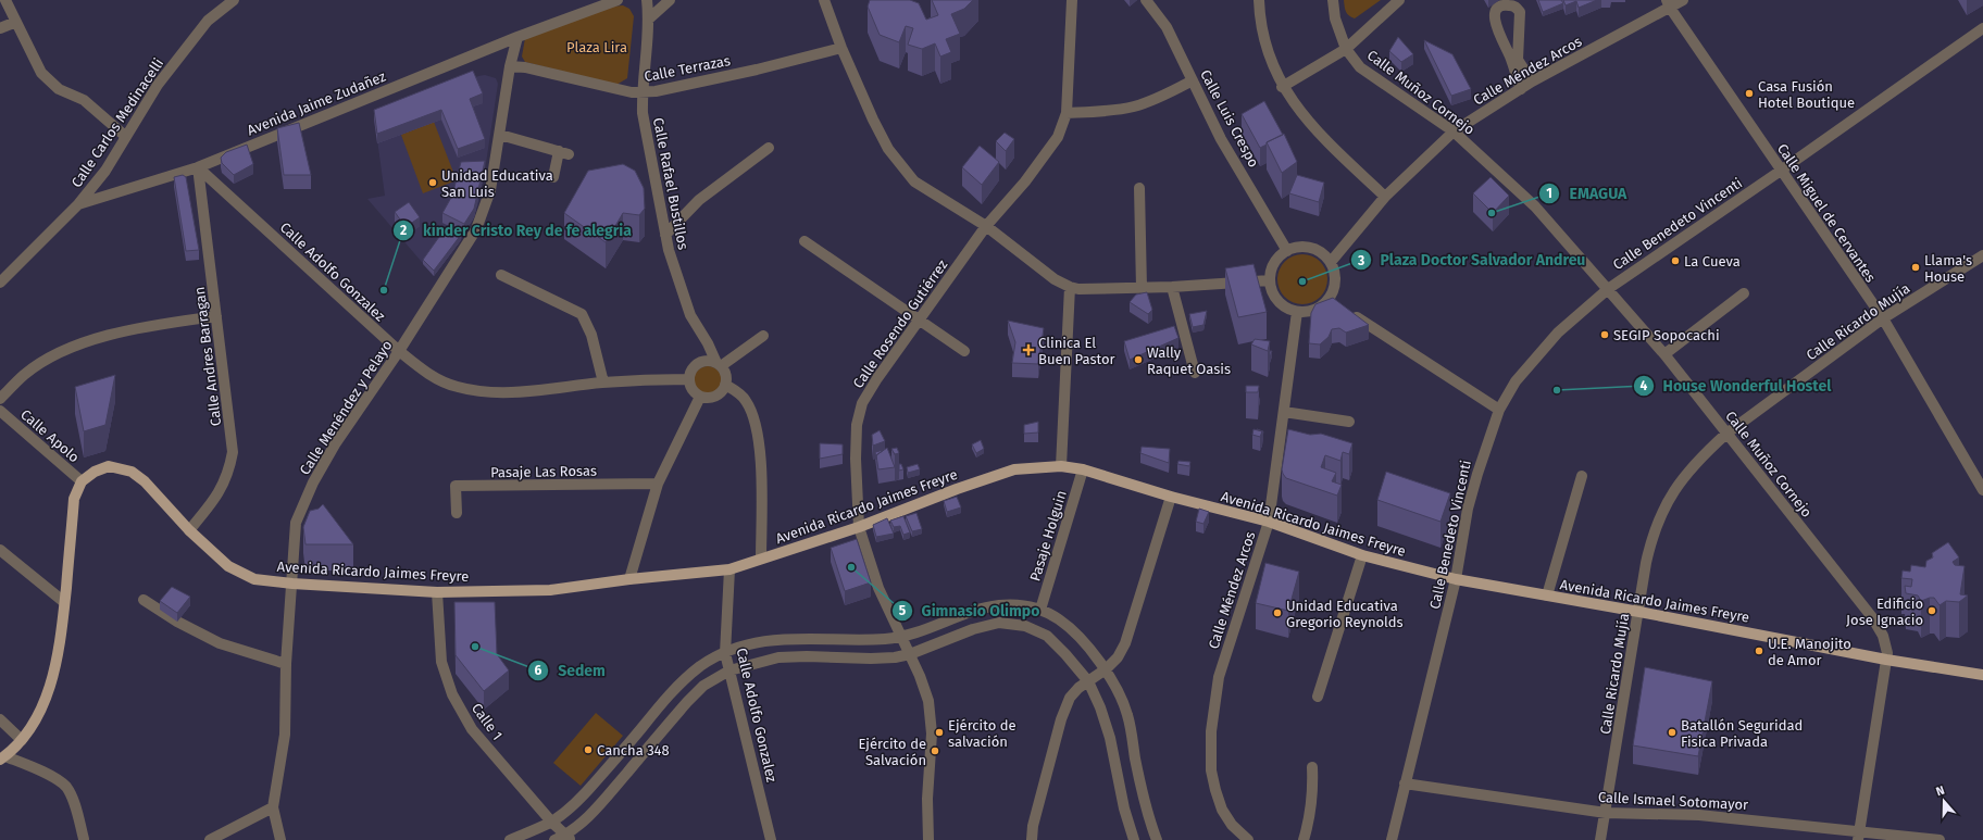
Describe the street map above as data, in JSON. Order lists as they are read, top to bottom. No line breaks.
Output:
{"streets":{"main road":["Avenida Ricardo Jaimes Freyre"],"street":["Calle Terrazas","Calle Méndez Arcos","Calle Muñoz Cornejo","Avenida Jaime Zudañez","Calle Luis Crespo","Calle Carlos Medinacelli","Calle Rafael Bustillos","Calle Miguel de Cervantes","Calle Benedeto Vincenti","Calle Adolfo Gonzalez","Calle Ricardo Mujía","Calle Rosendo Gutiérrez","Calle Andres Barragan","Calle Menéndez y Pelayo","Calle Apolo","Pasaje Las Rosas","Pasaje Holguin","Calle 1","Calle Ismael Sotomayor"]},"crossings":[["Calle Terrazas","Calle Rafael Bustillos"],["Calle Terrazas","Calle Menéndez y Pelayo"],["Calle Méndez Arcos","Calle Muñoz Cornejo"],["Calle Méndez Arcos","Calle Luis Crespo"],["Calle Méndez Arcos","Calle Miguel de Cervantes"],["Calle Méndez Arcos","Avenida Ricardo Jaimes Freyre"],["Calle Muñoz Cornejo","Calle Benedeto Vincenti"],["Calle Muñoz Cornejo","Calle Ricardo Mujía"],["Calle Muñoz Cornejo","Avenida Ricardo Jaimes Freyre"],["Calle Muñoz Cornejo","Calle Ismael Sotomayor"],["Avenida Jaime Zudañez","Calle Carlos Medinacelli"],["Avenida Jaime Zudañez","Calle Adolfo Gonzalez"],["Avenida Jaime Zudañez","Calle Andres Barragan"],["Avenida Jaime Zudañez","Calle Menéndez y Pelayo"],["Calle Rafael Bustillos","Calle Adolfo Gonzalez"],["Calle Miguel de Cervantes","Calle Benedeto Vincenti"],["Calle Miguel de Cervantes","Calle Ricardo Mujía"],["Calle Benedeto Vincenti","Avenida Ricardo Jaimes Freyre"],["Calle Benedeto Vincenti","Calle Ismael Sotomayor"],["Calle Adolfo Gonzalez","Calle Andres Barragan"],["Calle Adolfo Gonzalez","Calle Menéndez y Pelayo"],["Calle Adolfo Gonzalez","Avenida Ricardo Jaimes Freyre"],["Calle Ricardo Mujía","Avenida Ricardo Jaimes Freyre"],["Calle Ricardo Mujía","Calle Ismael Sotomayor"],["Calle Rosendo Gutiérrez","Avenida Ricardo Jaimes Freyre"],["Calle Andres Barragan","Avenida Ricardo Jaimes Freyre"],["Calle Menéndez y Pelayo","Avenida Ricardo Jaimes Freyre"],["Calle Apolo","Avenida Ricardo Jaimes Freyre"],["Avenida Ricardo Jaimes Freyre","Pasaje Holguin"],["Avenida Ricardo Jaimes Freyre","Calle 1"]],"parks":["Plaza Lira"],"places":{"other":["Casa Fusión Hotel Boutique","Unidad Educativa San Luis","EMAGUA","La Cueva","Llama's House","Plaza Doctor Salvador Andreu","kinder Cristo Rey de fe alegria","SEGIP Sopocachi","Wally Raquet Oasis","House Wonderful Hostel","Gimnasio Olimpo","Edificio Jose Ignacio","Unidad Educativa Gregorio Reynolds","Sedem","U.E. Manojito de Amor","Ejército de salvación","Batallón Seguridad Fisica Privada","Cancha 348","Ejército de Salvación"],"health":["Clinica El Buen Pastor"]},"north":"top"}
